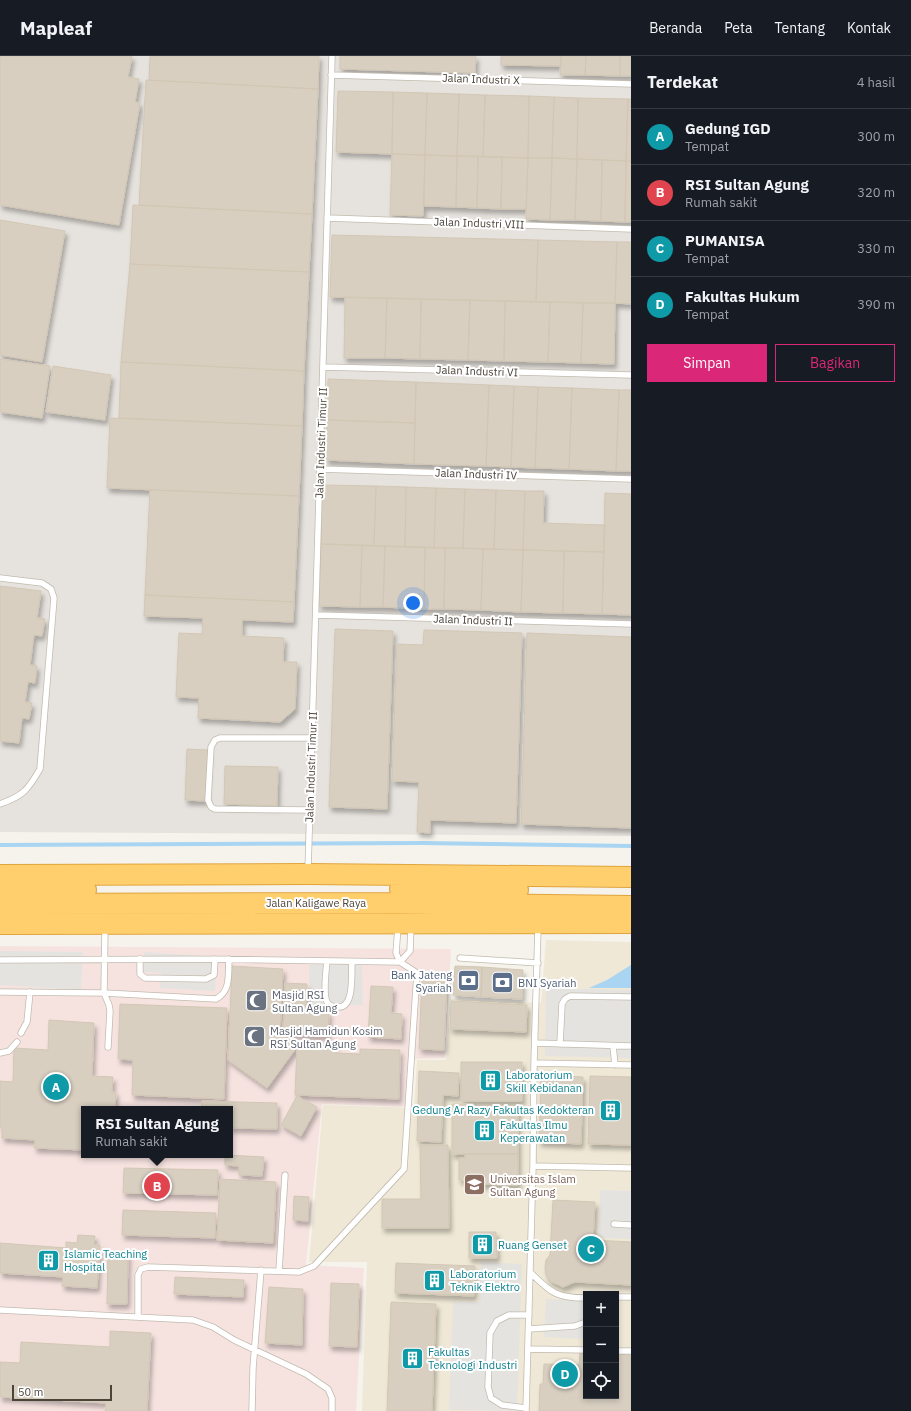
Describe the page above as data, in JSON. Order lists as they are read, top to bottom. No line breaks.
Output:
{"streets":{"highway":["Jalan Kaligawe Raya"],"lane":["Jalan Industri X","Jalan Industri VIII","Jalan Industri VI","Jalan Industri Timur II","Jalan Industri IV","Jalan Industri II"]},"crossings":[["Jalan Industri X","Jalan Industri Timur II"],["Jalan Industri VIII","Jalan Industri Timur II"],["Jalan Industri VI","Jalan Industri Timur II"],["Jalan Industri Timur II","Jalan Industri IV"],["Jalan Industri Timur II","Jalan Industri II"]],"places":{"bank":["Bank Jateng Syariah","BNI Syariah"],"mosque":["Masjid RSI Sultan Agung","Masjid Hamidun Kosim RSI Sultan Agung"],"building":["Laboratorium Skill Kebidanan","Gedung Ar Razy Fakultas Kedokteran","Fakultas Ilmu Keperawatan","Ruang Genset","Islamic Teaching Hospital","Laboratorium Teknik Elektro","Fakultas Teknologi Industri"],"school or university":["Universitas Islam Sultan Agung"]},"scale_bar":"50 m","page":{"header":"Mapleaf","nav":["Beranda","Peta","Tentang","Kontak"],"heading":["Terdekat","4 hasil"],"list":[{"mark":"A","name":"Gedung IGD","note":"Tempat","value":"300 m"},{"mark":"B","name":"RSI Sultan Agung","note":"Rumah sakit","value":"320 m"},{"mark":"C","name":"PUMANISA","note":"Tempat","value":"330 m"},{"mark":"D","name":"Fakultas Hukum","note":"Tempat","value":"390 m"}],"buttons":["Simpan","Bagikan"],"pins":["A","B","C","D"],"popup":["RSI Sultan Agung","Rumah sakit"],"map_buttons":["+","−"],"scale":"50 m"}}
